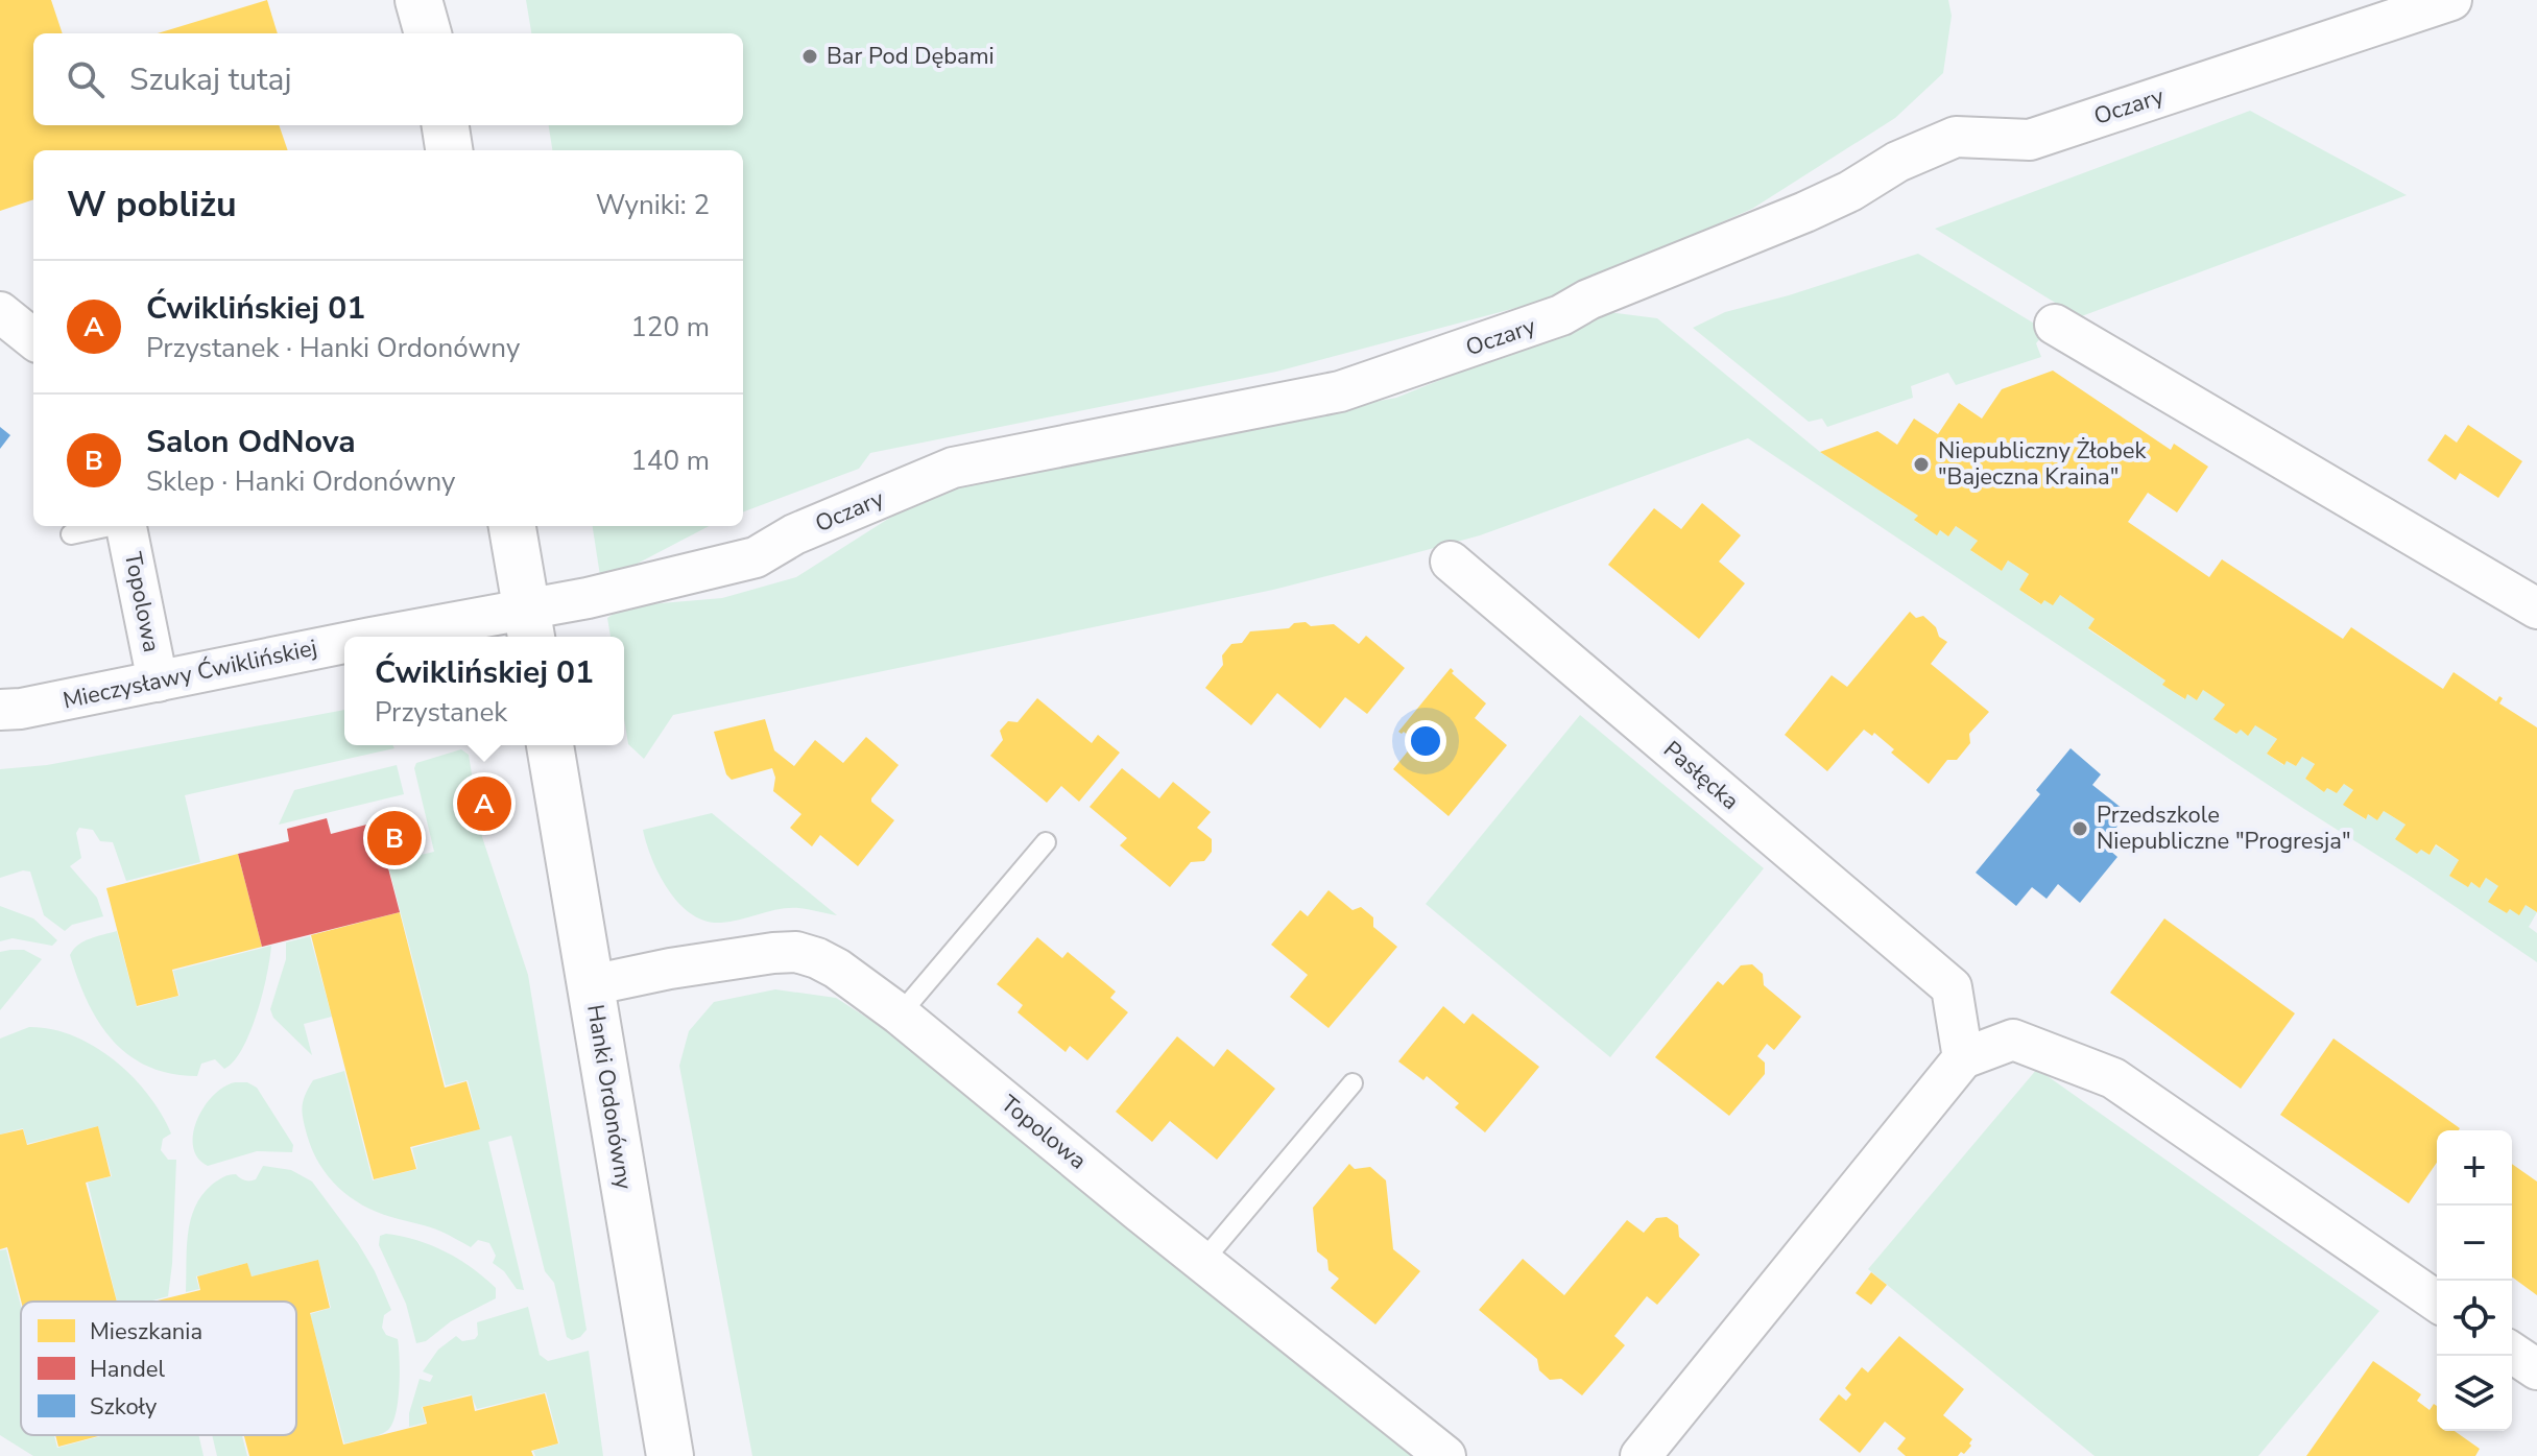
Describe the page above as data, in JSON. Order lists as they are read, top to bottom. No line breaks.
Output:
{"streets":{"street":["Oczary","Topolowa","Mieczysławy Ćwiklińskiej","Pasłęcka","Hanki Ordonówny"]},"crossings":[["Oczary","Mieczysławy Ćwiklińskiej"],["Topolowa","Mieczysławy Ćwiklińskiej"],["Topolowa","Hanki Ordonówny"]],"places":["Bar Pod Dębami","Niepubliczny Żłobek \"Bajeczna Kraina\"","Przedszkole Niepubliczne \"Progresja\""],"legend":["Mieszkania","Handel","Szkoły"],"page":{"search":"Szukaj tutaj","heading":["W pobliżu","Wyniki: 2"],"list":[{"mark":"A","name":"Ćwiklińskiej 01","note":"Przystanek · Hanki Ordonówny","value":"120 m"},{"mark":"B","name":"Salon OdNova","note":"Sklep · Hanki Ordonówny","value":"140 m"}],"popup":["Ćwiklińskiej 01","Przystanek"],"pins":["A","B"],"map_buttons":["+","−"]}}
